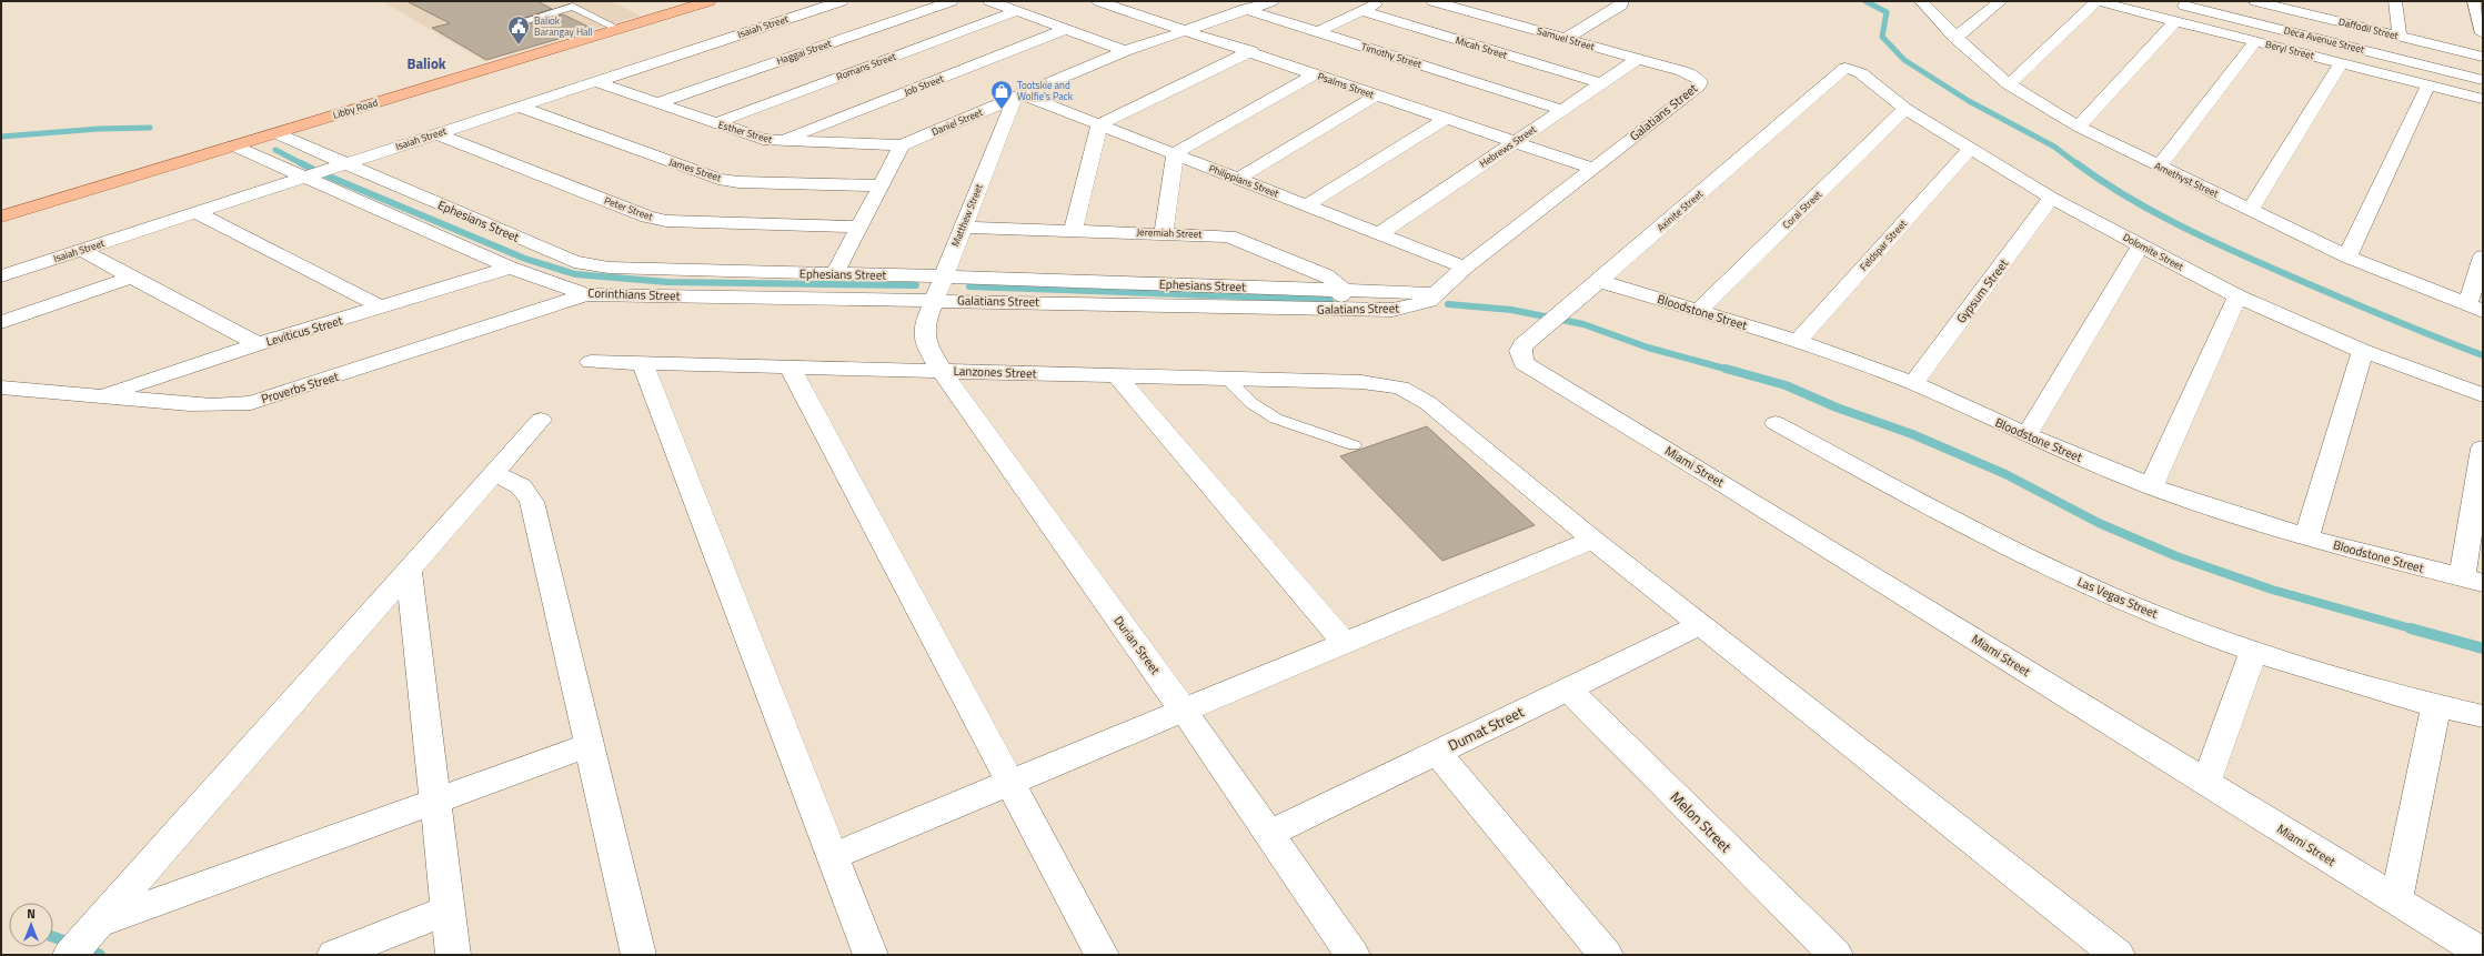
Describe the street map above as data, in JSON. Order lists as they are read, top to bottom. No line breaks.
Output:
{"streets":{"main road":["Libby Road"],"street":["Isaiah Street","Daffodil Street","Samuel Street","Deca Avenue Street","Micah Street","Beryl Street","Haggai Street","Timothy Street","Romans Street","Job Street","Psalms Street","Galatians Street","Daniel Street","Esther Street","Hebrews Street","James Street","Amethyst Street","Philippians Street","Peter Street","Coral Street","Axinite Street","Matthew Street","Ephesians Street","Jeremiah Street","Feldspar Street","Dolomite Street","Gypsum Street","Corinthians Street","Bloodstone Street","Leviticus Street","Lanzones Street","Proverbs Street","Miami Street","Las Vegas Street","Durian Street","Dumat Street","Melon Street"]},"crossings":[["Isaiah Street","Esther Street"],["Isaiah Street","James Street"],["Isaiah Street","Peter Street"],["Isaiah Street","Ephesians Street"],["Isaiah Street","Corinthians Street"],["Samuel Street","Galatians Street"],["Samuel Street","Hebrews Street"],["Micah Street","Hebrews Street"],["Haggai Street","Esther Street"],["Timothy Street","Daniel Street"],["Timothy Street","Hebrews Street"],["Romans Street","Esther Street"],["Job Street","Esther Street"],["Psalms Street","Galatians Street"],["Psalms Street","Daniel Street"],["Psalms Street","Hebrews Street"],["Libby Road","Ephesians Street"],["Galatians Street","Philippians Street"],["Galatians Street","Matthew Street"],["Galatians Street","Ephesians Street"],["Galatians Street","Jeremiah Street"],["Galatians Street","Corinthians Street"],["Daniel Street","Esther Street"],["Daniel Street","Philippians Street"],["Daniel Street","Matthew Street"],["Hebrews Street","Philippians Street"],["Philippians Street","Matthew Street"],["Coral Street","Dolomite Street"],["Coral Street","Bloodstone Street"],["Axinite Street","Dolomite Street"],["Axinite Street","Bloodstone Street"],["Axinite Street","Miami Street"],["Matthew Street","Ephesians Street"],["Matthew Street","Jeremiah Street"],["Matthew Street","Corinthians Street"],["Matthew Street","Durian Street"],["Ephesians Street","Jeremiah Street"],["Feldspar Street","Dolomite Street"],["Feldspar Street","Bloodstone Street"],["Dolomite Street","Gypsum Street"],["Gypsum Street","Bloodstone Street"],["Corinthians Street","Leviticus Street"],["Corinthians Street","Proverbs Street"],["Leviticus Street","Proverbs Street"],["Lanzones Street","Durian Street"],["Lanzones Street","Dumat Street"],["Durian Street","Dumat Street"],["Dumat Street","Melon Street"]],"districts":["Baliok"],"places":{"public building":["Baliok Barangay Hall"],"shop":["Tootskie and Wolfie's Pack"]},"north":"top"}
